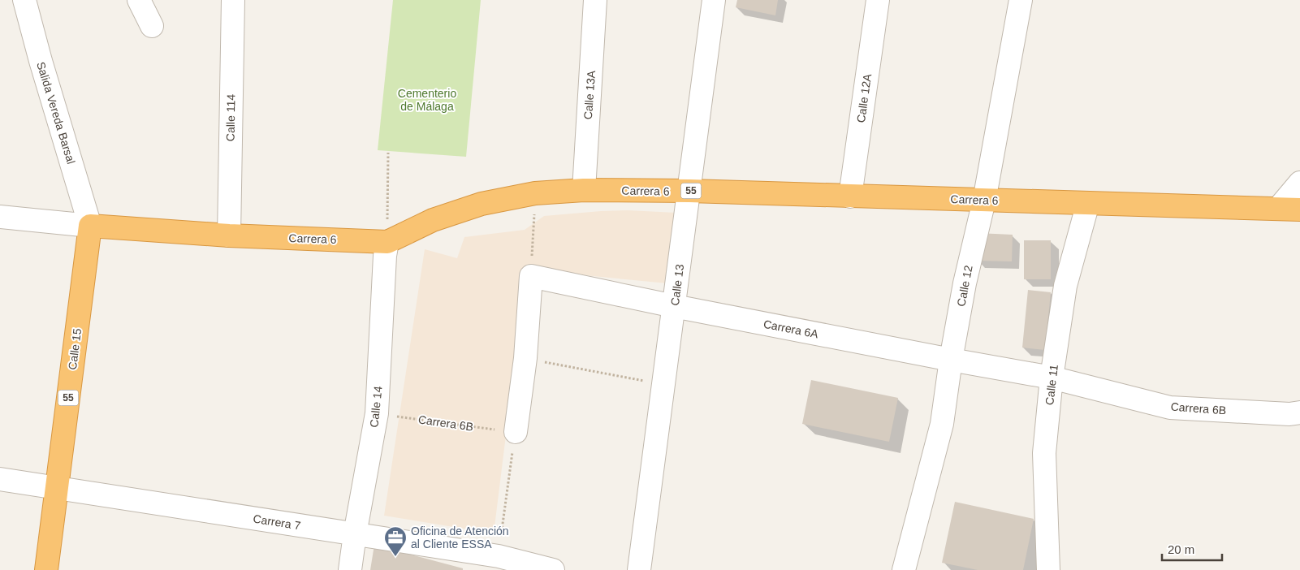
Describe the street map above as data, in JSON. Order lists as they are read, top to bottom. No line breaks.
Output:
{"streets":{"highway":["Carrera 6","55","Calle 15"],"street":["Calle 13A","Calle 12A","Salida Vereda Barsal","Calle 114","Calle 13","Calle 12","Carrera 6A","Calle 11","Calle 14","Carrera 6B","Carrera 7"]},"crossings":[["Calle 13A","Carrera 6"],["Calle 12A","Carrera 6"],["Salida Vereda Barsal","Carrera 6"],["Salida Vereda Barsal","Calle 15"],["Calle 114","Carrera 6"],["Carrera 6","Calle 13"],["Carrera 6","Calle 12"],["Carrera 6","Calle 15"],["Carrera 6","Calle 11"],["Carrera 6","Calle 14"],["Calle 13","Carrera 6A"],["Calle 12","Carrera 6A"],["Carrera 6A","Calle 11"],["Carrera 6A","Carrera 6B"],["Calle 15","Carrera 7"],["Calle 11","Carrera 6B"],["Calle 14","Carrera 6B"],["Calle 14","Carrera 7"]],"parks":["Cementerio de Málaga"],"places":{"office":["Oficina de Atención al Cliente ESSA"]},"scale_bar":"20 m"}
